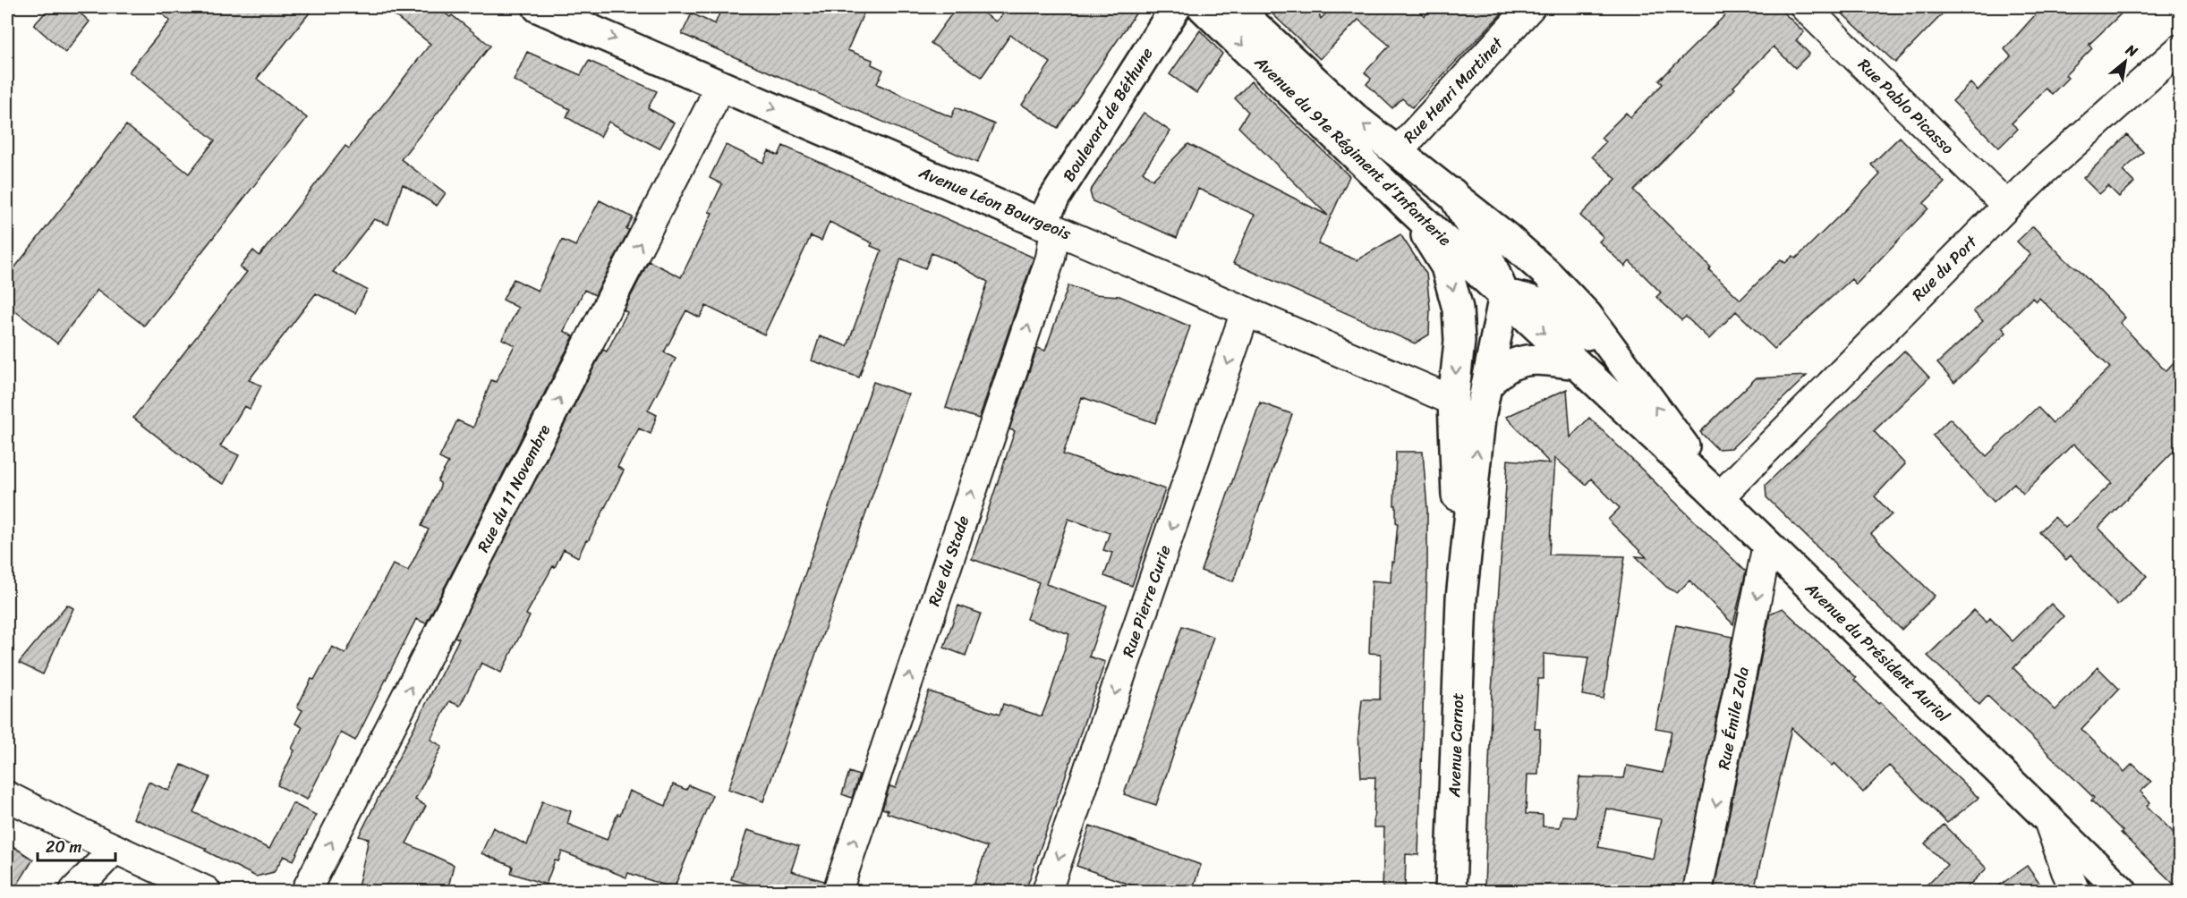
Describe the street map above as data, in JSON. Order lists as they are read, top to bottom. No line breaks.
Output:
{"streets":{"main road":["Boulevard de Béthune","Avenue du 91e Régiment d'Infanterie","Avenue Léon Bourgeois","Avenue du Président Auriol","Avenue Carnot"],"street":["Rue Henri Martinet","Rue Pablo Picasso","Rue du Port","Rue du 11 Novembre","Rue du Stade","Rue Pierre Curie","Rue Émile Zola"]},"crossings":[["Rue Henri Martinet","Avenue du 91e Régiment d'Infanterie"],["Rue Pablo Picasso","Rue du Port"],["Boulevard de Béthune","Avenue Léon Bourgeois"],["Boulevard de Béthune","Rue du Stade"],["Avenue du 91e Régiment d'Infanterie","Avenue du Président Auriol"],["Avenue du 91e Régiment d'Infanterie","Avenue Carnot"],["Avenue Léon Bourgeois","Rue du 11 Novembre"],["Avenue Léon Bourgeois","Rue du Stade"],["Avenue Léon Bourgeois","Rue Pierre Curie"],["Avenue Léon Bourgeois","Avenue Carnot"],["Rue du Port","Avenue du Président Auriol"],["Avenue du Président Auriol","Rue Émile Zola"],["Avenue du Président Auriol","Avenue Carnot"]],"one_way":["Avenue Léon Bourgeois","Rue du 11 Novembre","Rue du Stade","Rue Pierre Curie","Rue Émile Zola"],"scale_bar":"20 m","north":"top right"}
